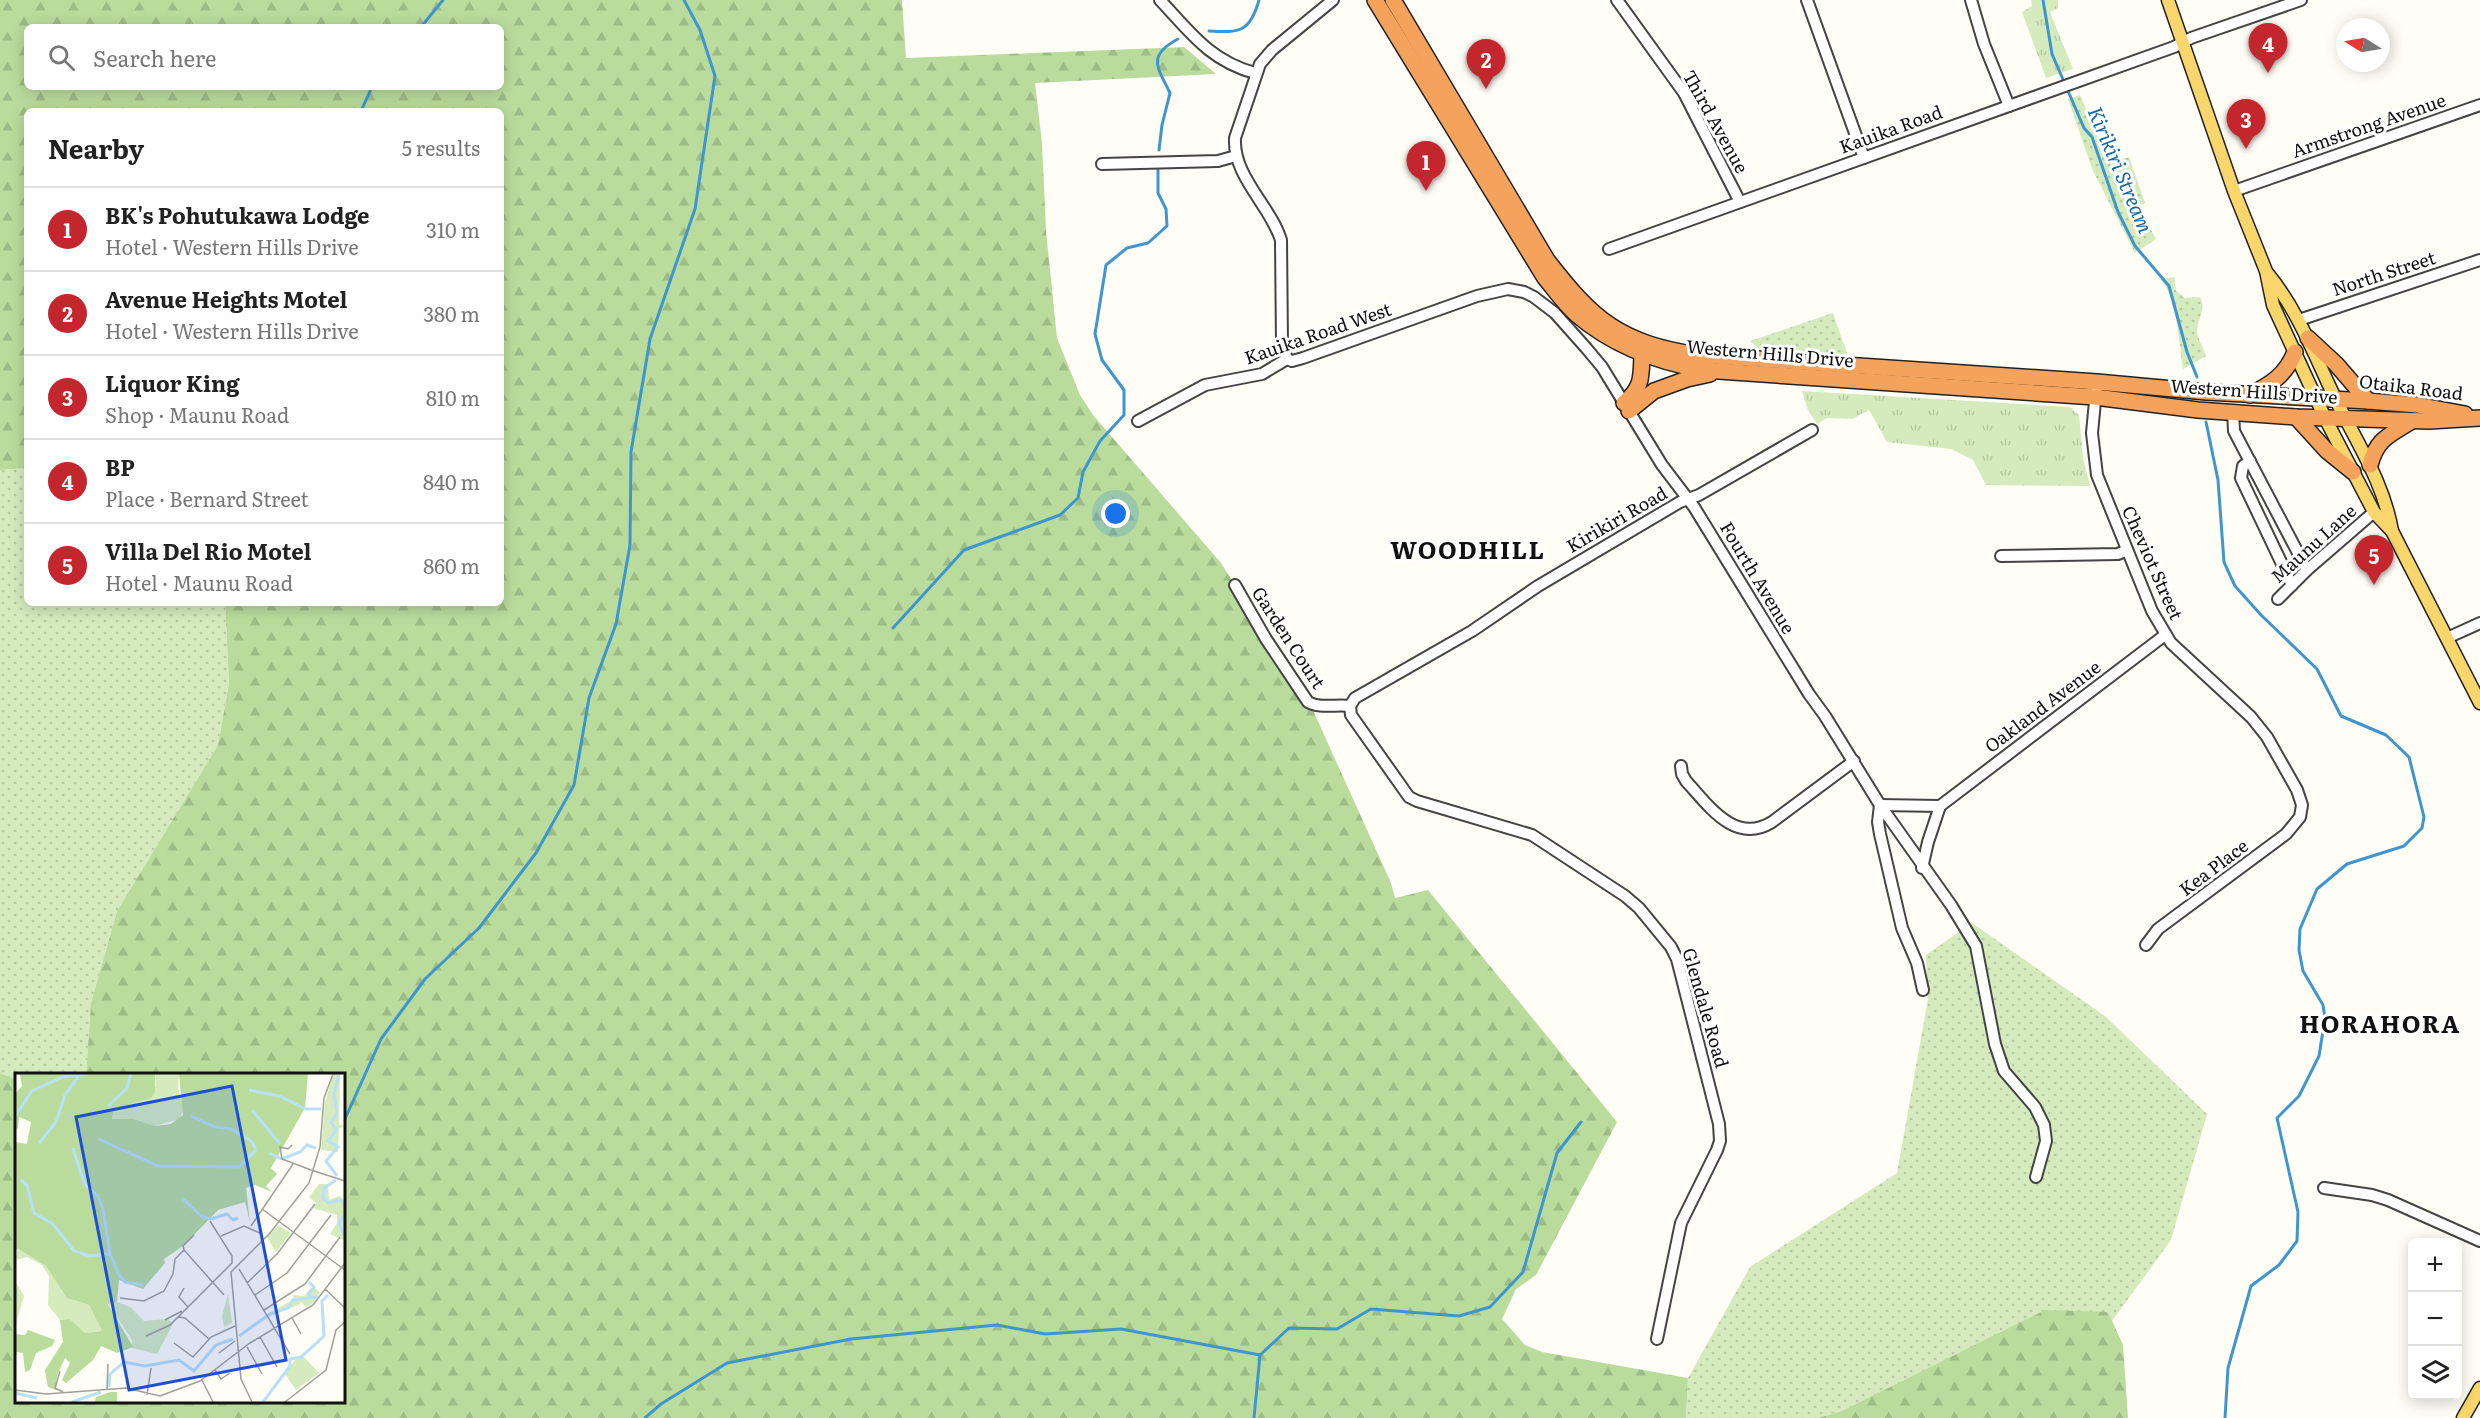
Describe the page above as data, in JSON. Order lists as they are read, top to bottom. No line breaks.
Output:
{"streets":{"highway":["Western Hills Drive","Otaika Road"],"street":["Third Avenue","Armstrong Avenue","Kauika Road","North Street","Kauika Road West","Kirikiri Road","Maunu Lane","Cheviot Street","Fourth Avenue","Garden Court","Oakland Avenue","Kea Place","Glendale Road"]},"crossings":[["Third Avenue","Kauika Road"],["Kauika Road West","Fourth Avenue"],["Western Hills Drive","Otaika Road"],["Western Hills Drive","Cheviot Street"],["Kirikiri Road","Fourth Avenue"],["Kirikiri Road","Garden Court"],["Kirikiri Road","Glendale Road"],["Cheviot Street","Oakland Avenue"],["Cheviot Street","Kea Place"],["Garden Court","Glendale Road"]],"districts":["WOODHILL","HORAHORA"],"water":["Kirikiri Stream"],"north":"left","page":{"pins":["4","2","3","1","5"],"search":"Search here","heading":["Nearby","5 results"],"list":[{"mark":"1","name":"BK's Pohutukawa Lodge","note":"Hotel · Western Hills Drive","value":"310 m"},{"mark":"2","name":"Avenue Heights Motel","note":"Hotel · Western Hills Drive","value":"380 m"},{"mark":"3","name":"Liquor King","note":"Shop · Maunu Road","value":"810 m"},{"mark":"4","name":"BP","note":"Place · Bernard Street","value":"840 m"},{"mark":"5","name":"Villa Del Rio Motel","note":"Hotel · Maunu Road","value":"860 m"}],"map_buttons":["+","−"]}}
